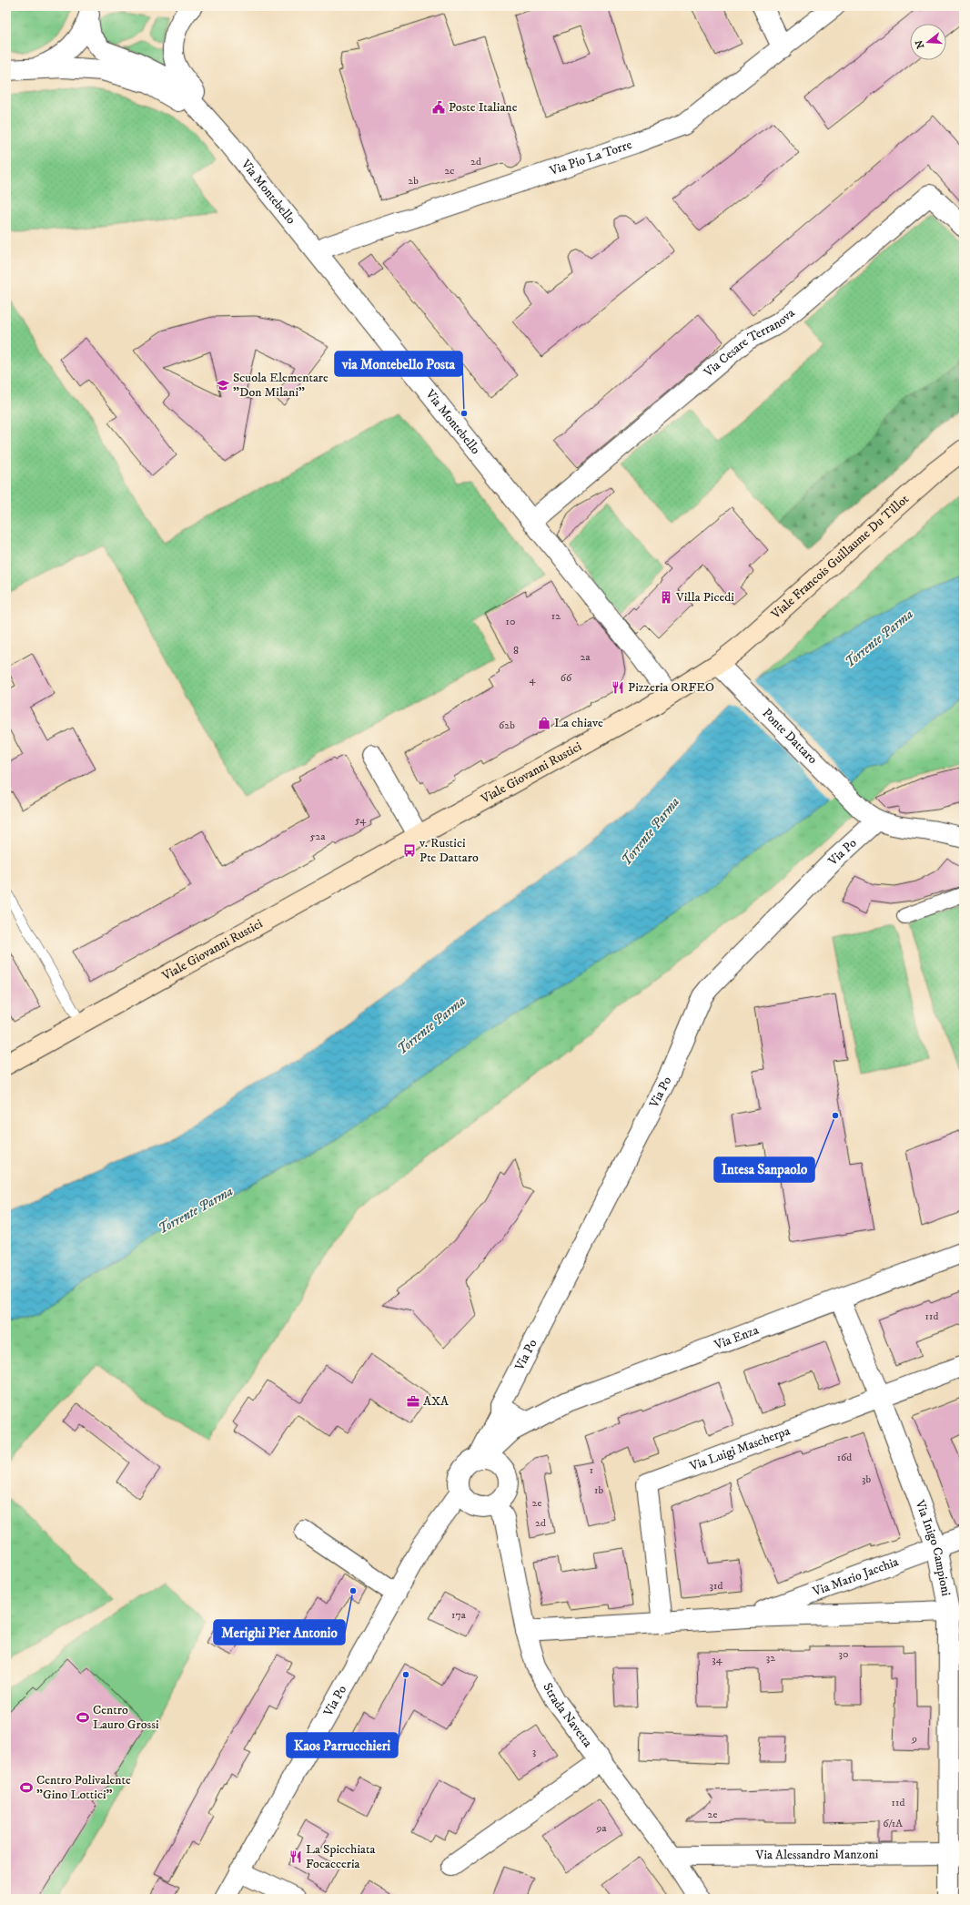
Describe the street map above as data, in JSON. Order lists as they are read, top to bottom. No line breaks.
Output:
{"streets":{"main road":["Viale Francois Guillaume Du Tillot","Viale Giovanni Rustici"],"street":["Via Pio La Torre","Via Montebello","Via Cesare Terranova","Ponte Dattaro","Via Po","Via Enza","Via Luigi Mascherpa","Via Inigo Campioni","Via Mario Jacchia","Strada Navetta","Via Alessandro Manzoni"]},"crossings":[["Via Pio La Torre","Via Montebello"],["Via Montebello","Via Cesare Terranova"],["Via Montebello","Viale Giovanni Rustici"],["Viale Francois Guillaume Du Tillot","Ponte Dattaro"],["Viale Francois Guillaume Du Tillot","Viale Giovanni Rustici"],["Ponte Dattaro","Viale Giovanni Rustici"],["Ponte Dattaro","Via Po"],["Via Po","Via Enza"],["Via Po","Strada Navetta"],["Via Enza","Via Inigo Campioni"],["Via Luigi Mascherpa","Via Inigo Campioni"],["Via Luigi Mascherpa","Via Mario Jacchia"],["Via Inigo Campioni","Via Mario Jacchia"],["Via Inigo Campioni","Via Alessandro Manzoni"],["Via Mario Jacchia","Strada Navetta"],["Strada Navetta","Via Alessandro Manzoni"]],"water":["Torrente Parma"],"places":{"public building":["Poste Italiane"],"school or university":["Scuola Elementare \"Don Milani\""],"other":["via Montebello Posta","Intesa Sanpaolo","Merighi Pier Antonio","Kaos Parrucchieri"],"building":["Villa Picedi"],"restaurant":["Pizzeria ORFEO","La Spicchiata Focacceria"],"shop":["La chiave"],"bus stop":["v. Rustici Pte Dattaro"],"office":["AXA"],"sports":["Centro Lauro Grossi","Centro Polivalente \"Gino Lottici\""]},"house_numbers":["2d","2c","2b","12","10","8","2a","66","4","62b","54","52a","11d","16d","1","3b","1b","2e","2d","31d","17a","30","32","34","9","3","11d","2e","6/1A","9a"],"north":"left"}
